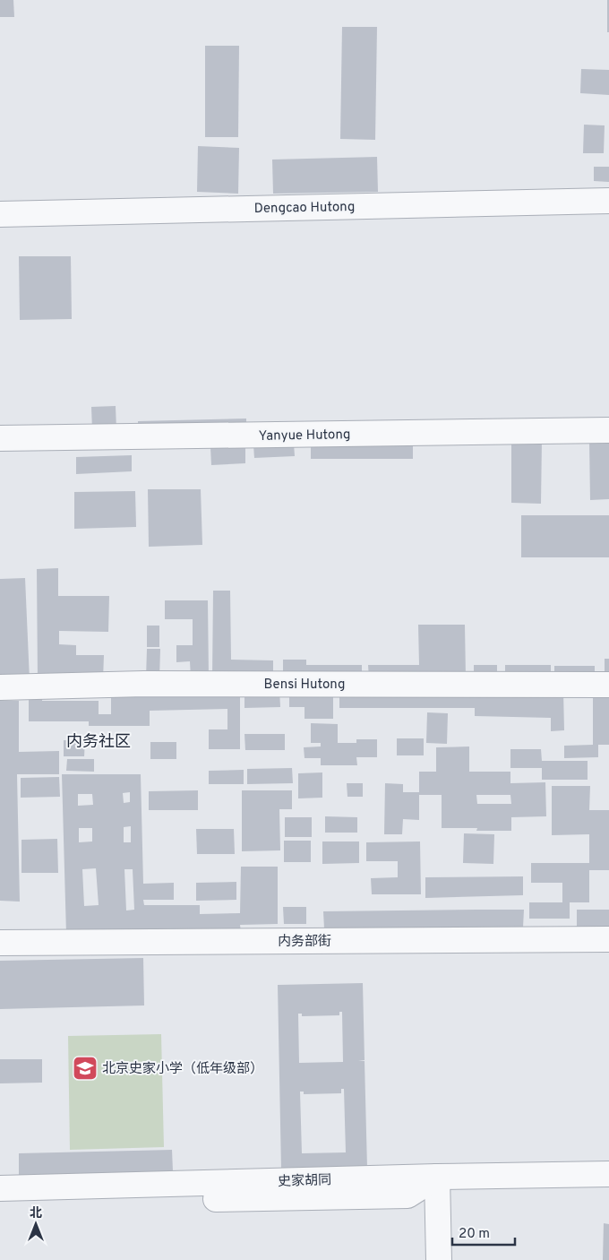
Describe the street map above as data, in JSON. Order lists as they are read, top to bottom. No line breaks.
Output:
{"streets":{"street":["Dengcao Hutong","Yanyue Hutong","Bensi Hutong","内务部街","史家胡同"]},"districts":["内务社区"],"places":{"school or university":["北京史家小学（低年级部）"]},"scale_bar":"20 m","north":"top"}
